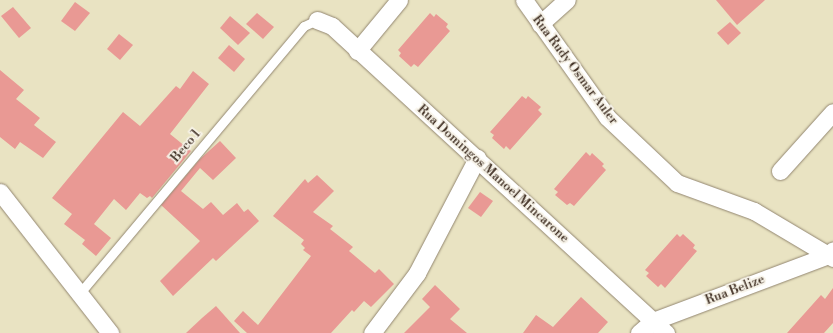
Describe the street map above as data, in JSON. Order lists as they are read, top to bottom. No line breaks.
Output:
{"streets":{"street":["Rua Rudy Osmar Auler","Rua Domingos Manoel Mincarone","Rua Belize"],"lane":["Beco 1"]},"crossings":[["Rua Rudy Osmar Auler","Rua Belize"],["Beco 1","Rua Domingos Manoel Mincarone"],["Rua Domingos Manoel Mincarone","Rua Belize"]]}
